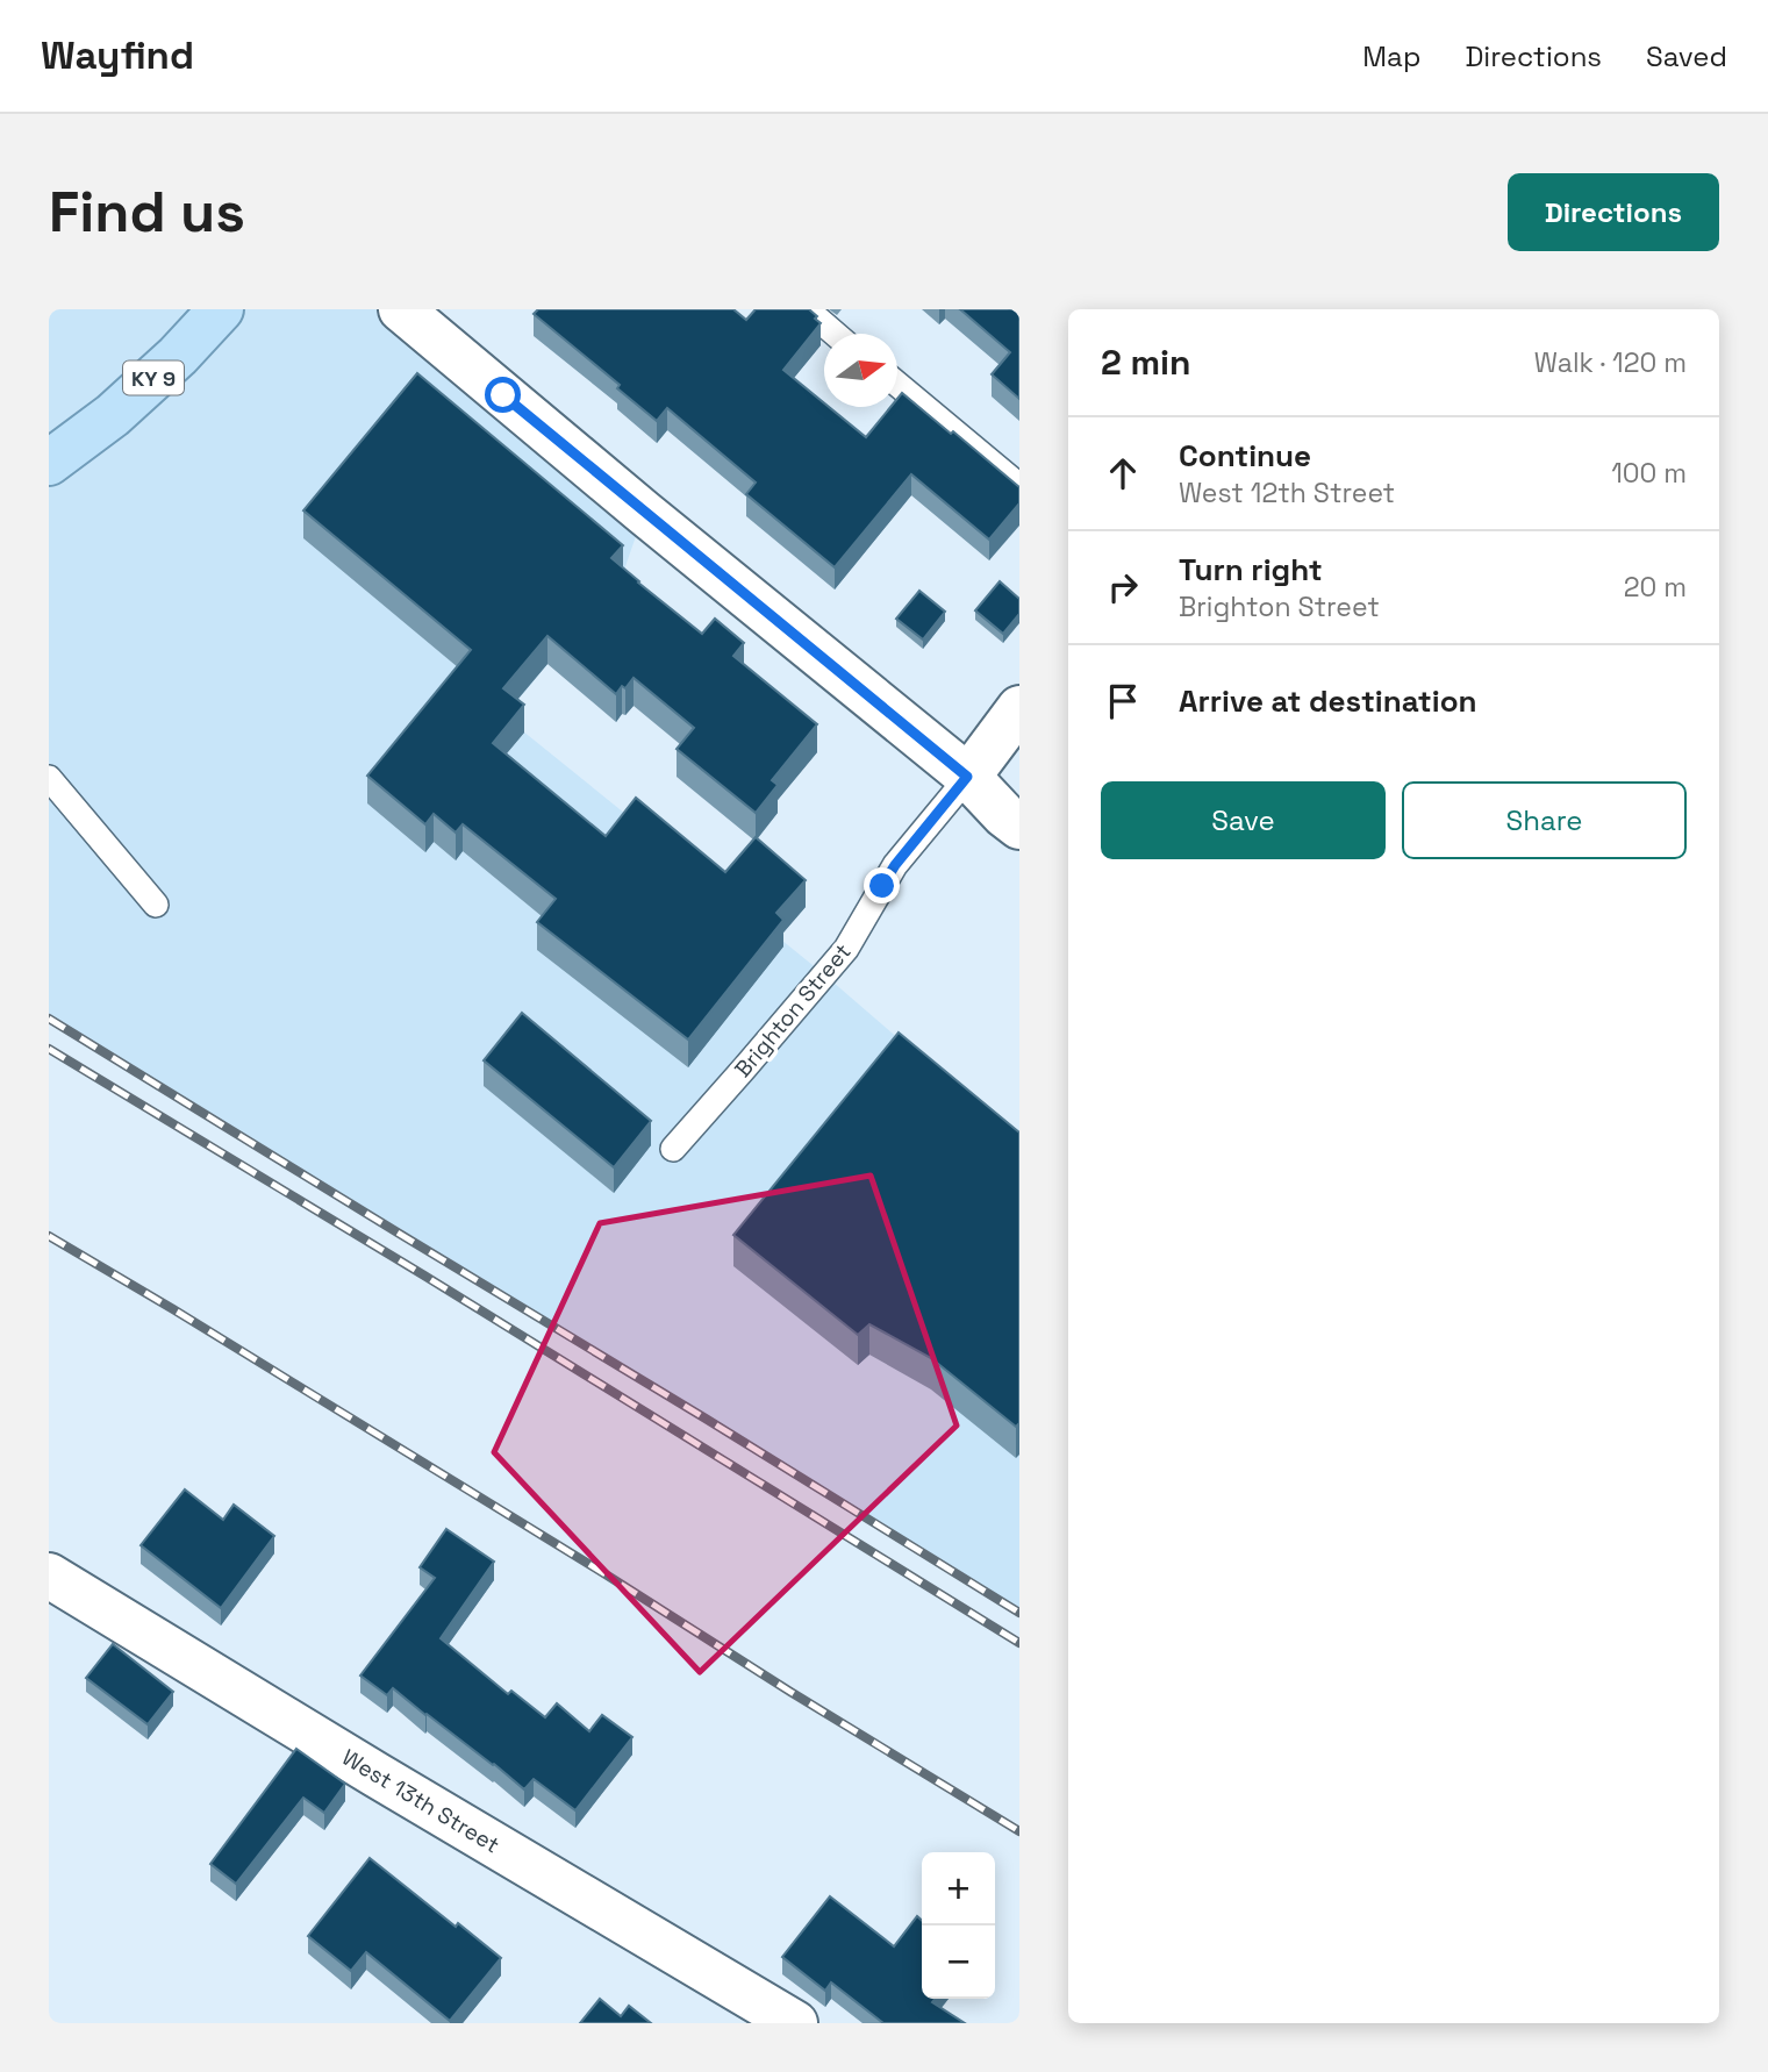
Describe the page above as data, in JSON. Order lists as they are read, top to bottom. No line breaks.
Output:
{"streets":{"main road":["KY 9"],"street":["Brighton Street","West 13th Street"]},"north":"right","page":{"header":"Wayfind","nav":["Map","Directions","Saved"],"buttons":["Directions",["Save","Share"]],"title":"Find us","heading":["2 min","Walk · 120 m"],"list":[["Continue","West 12th Street","100 m"],["Turn right","Brighton Street","20 m"],"Arrive at destination"],"map_buttons":["+","−"]}}
